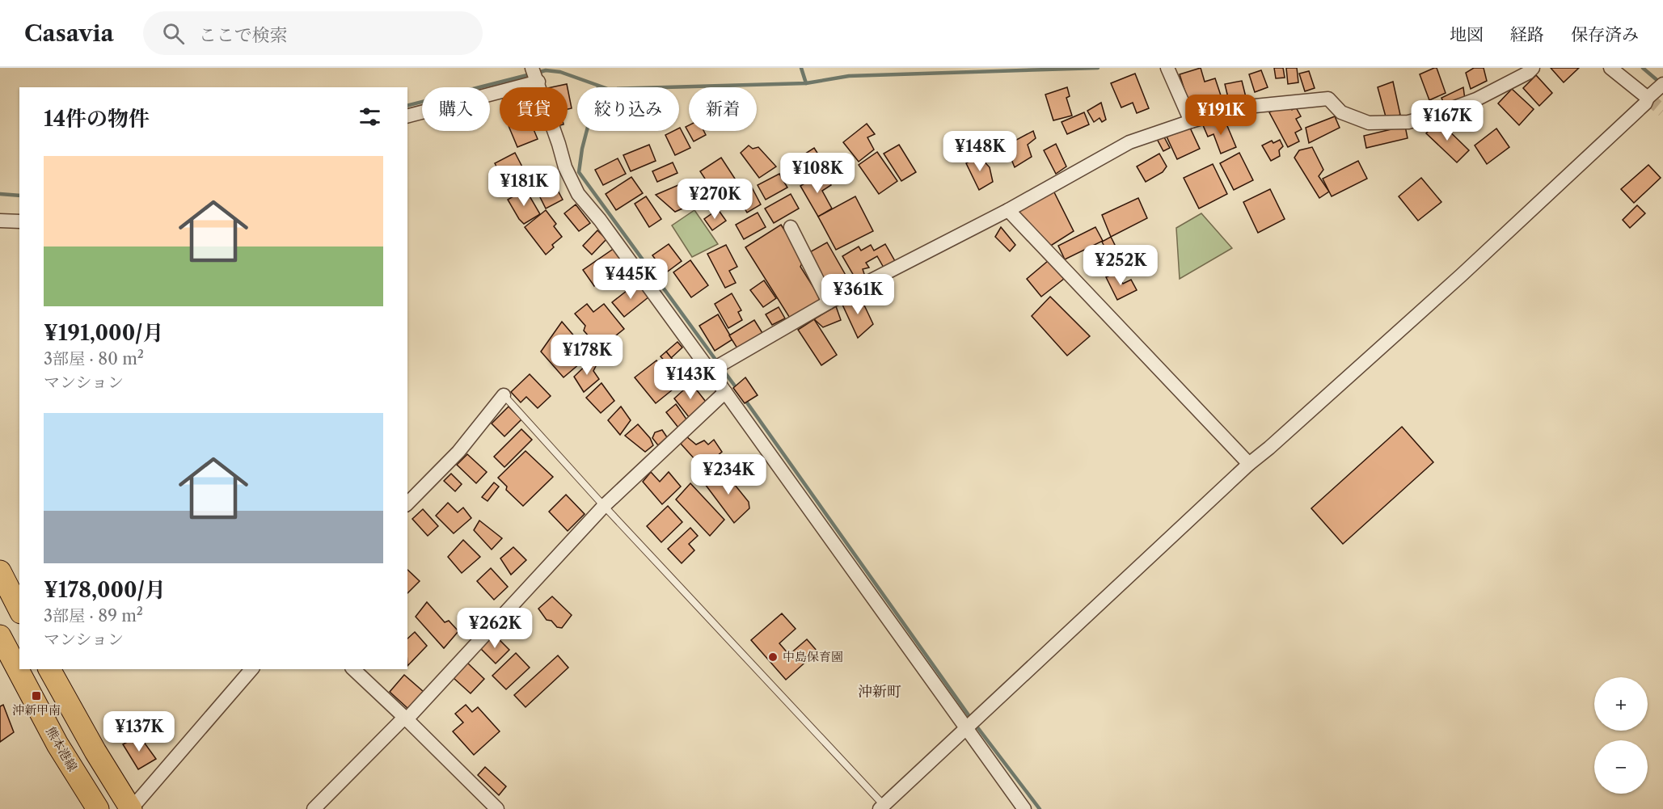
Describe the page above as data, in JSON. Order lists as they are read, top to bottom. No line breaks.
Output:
{"streets":{"main road":["熊本港線"]},"districts":["沖新町"],"places":{"other":["中島保育園"],"transit":["沖新甲南"]},"page":{"header":"Casavia","search":"ここで検索","nav":["地図","経路","保存済み"],"chip":["購入","賃貸","絞り込み","新着"],"heading":"14件の物件","price":["¥191K","¥167K","¥148K","¥108K","¥181K","¥270K","¥252K","¥445K","¥361K","¥178K","¥143K","¥234K","¥262K","¥137K"],"list":[{"name":"¥191,000/月","note":"3部屋 · 80 m² · マンション"},{"name":"¥178,000/月","note":"3部屋 · 89 m² · マンション"}],"map_buttons":["+","−"]}}
